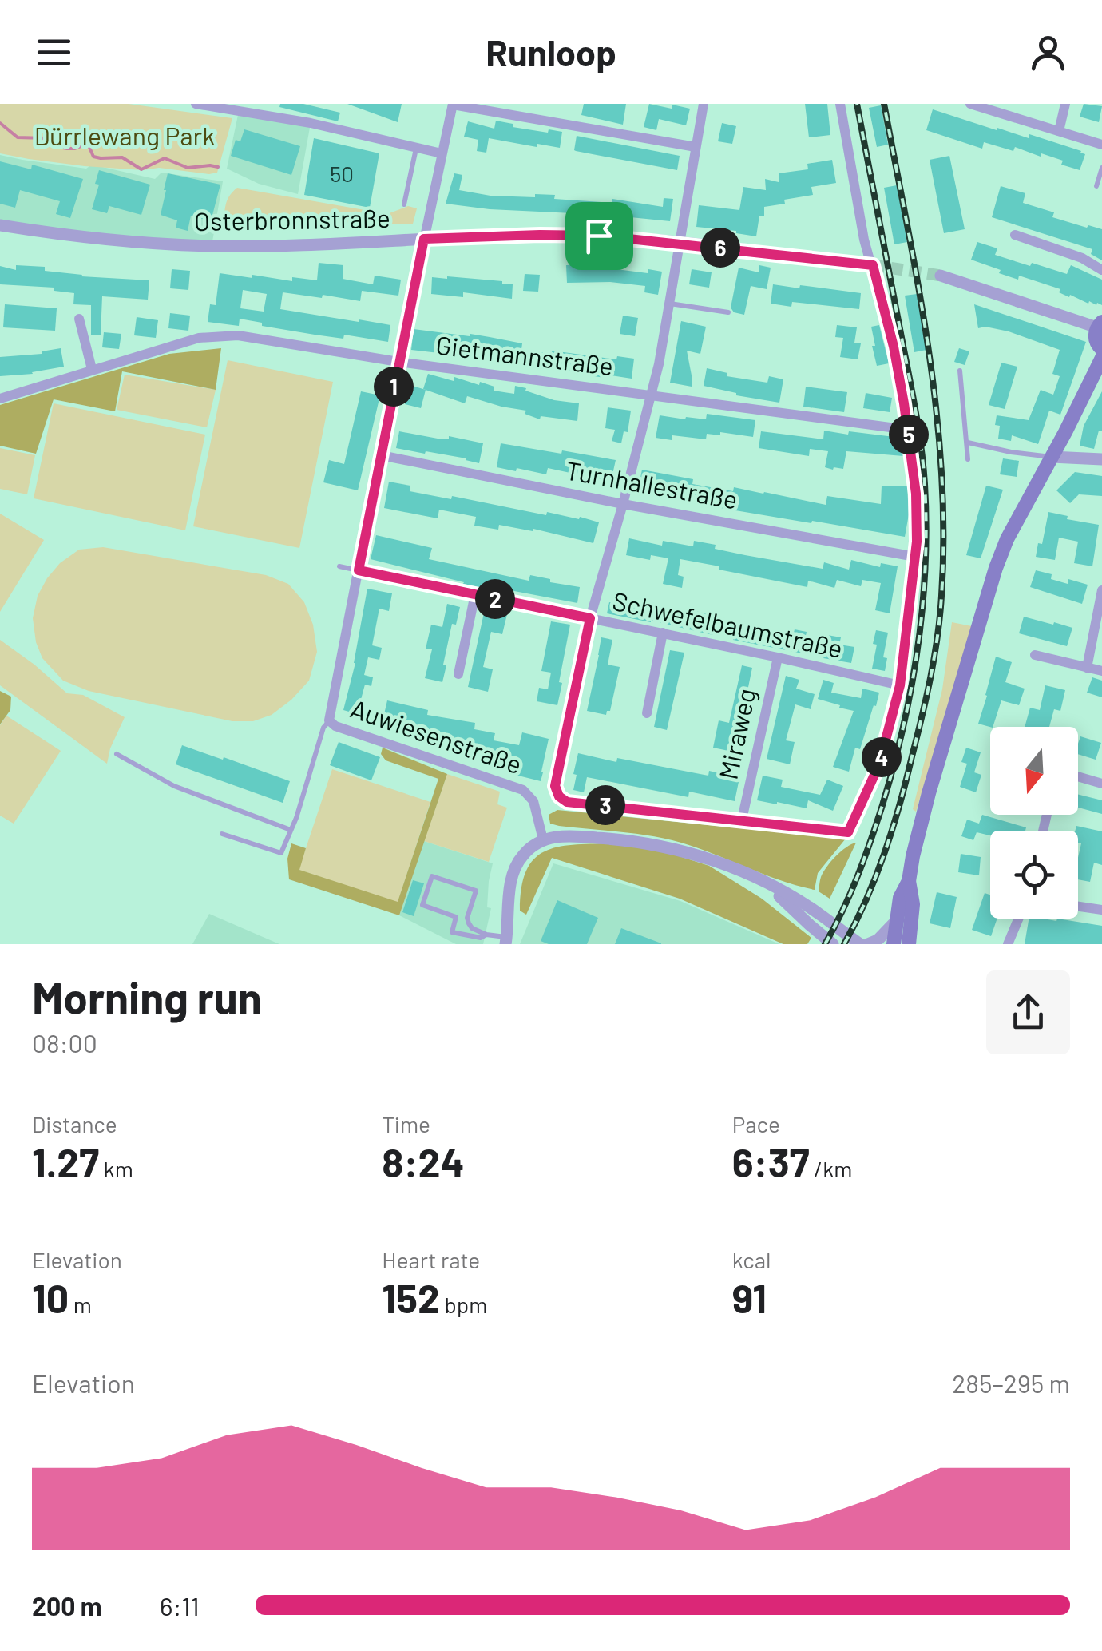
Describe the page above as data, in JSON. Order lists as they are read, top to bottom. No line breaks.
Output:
{"streets":{"street":["Osterbronnstraße","Gietmannstraße","Turnhallestraße","Schwefelbaumstraße","Miraweg","Auwiesenstraße"]},"crossings":[["Schwefelbaumstraße","Miraweg"]],"parks":["Dürrlewang Park"],"house_numbers":["50"],"north":"bottom","page":{"header":"Runloop","pins":["6","1","5","2","4","3"],"heading":["Morning run","08:00"],"stats":[["Distance","1.27 km"],["Time","8:24"],["Pace","6:37 /km"],["Elevation","10 m"],["Heart rate","152 bpm"],["kcal","91"]],"chart":["Elevation","285–295 m"],"list":[{"name":"200 m","note":"6:11"}]}}
